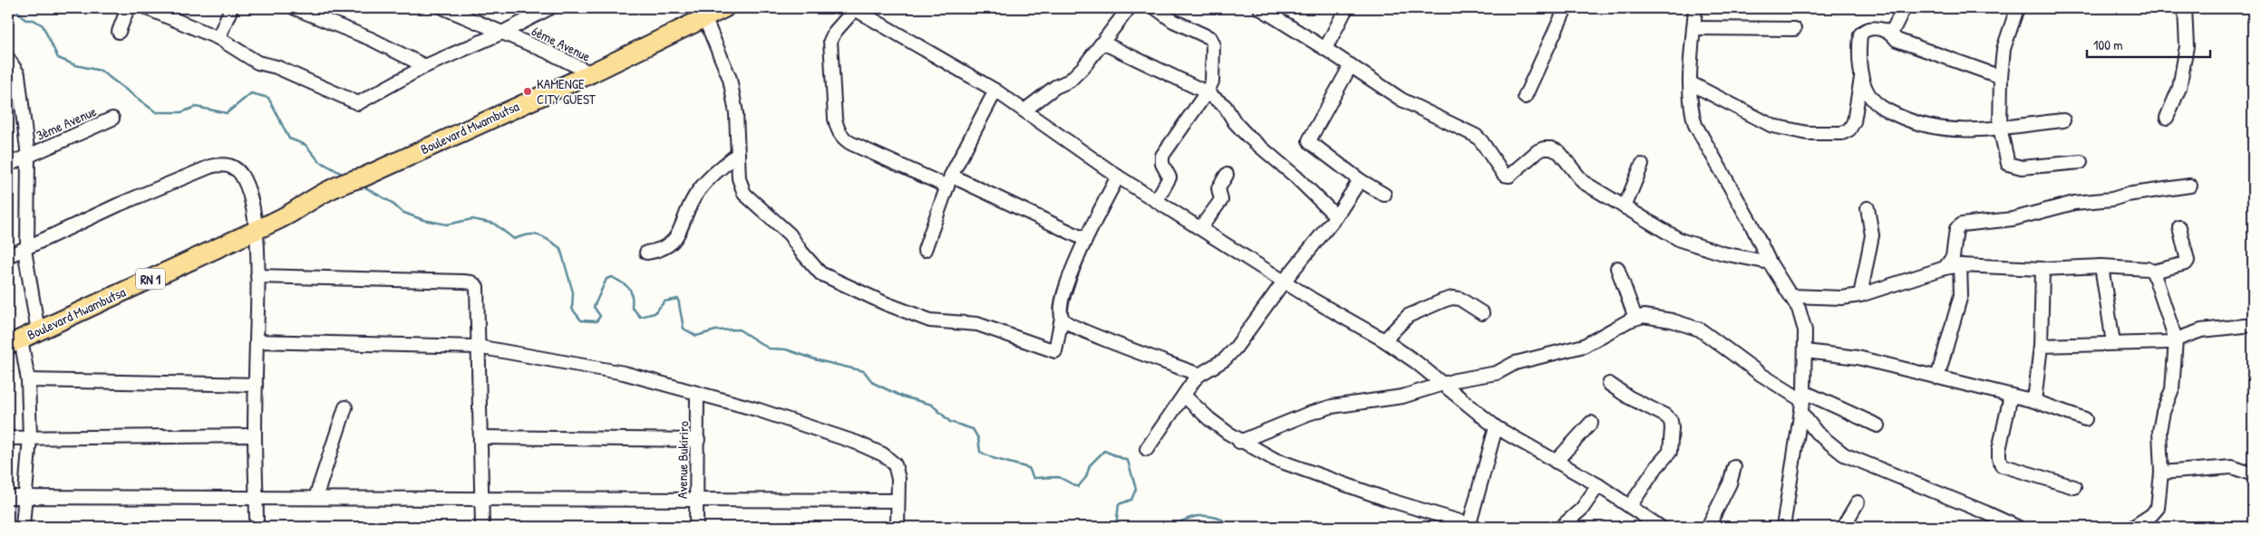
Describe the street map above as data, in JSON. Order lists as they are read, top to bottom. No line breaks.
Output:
{"streets":{"highway":["Boulevard Mwambutsa","RN 1"],"street":["6ème Avenue","3ème Avenue","Avenue Bukiriro"]},"crossings":[["6ème Avenue","Boulevard Mwambutsa"]],"places":["KAMENGE CITY GUEST"],"scale_bar":"100 m"}
